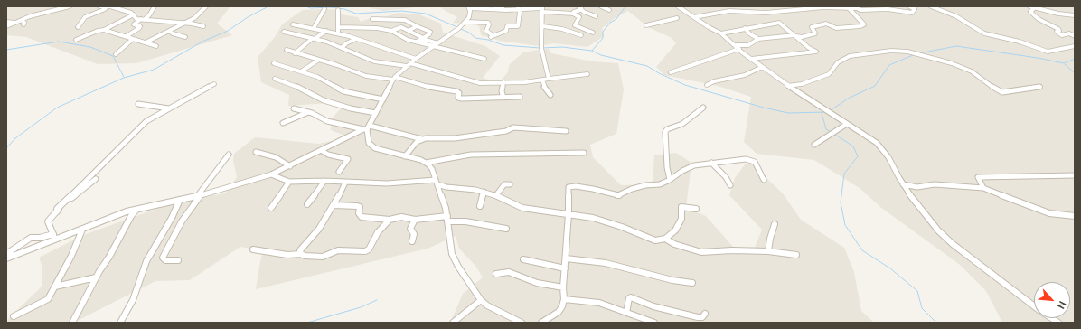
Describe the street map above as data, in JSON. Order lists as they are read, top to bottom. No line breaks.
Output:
{"north":"bottom right"}
